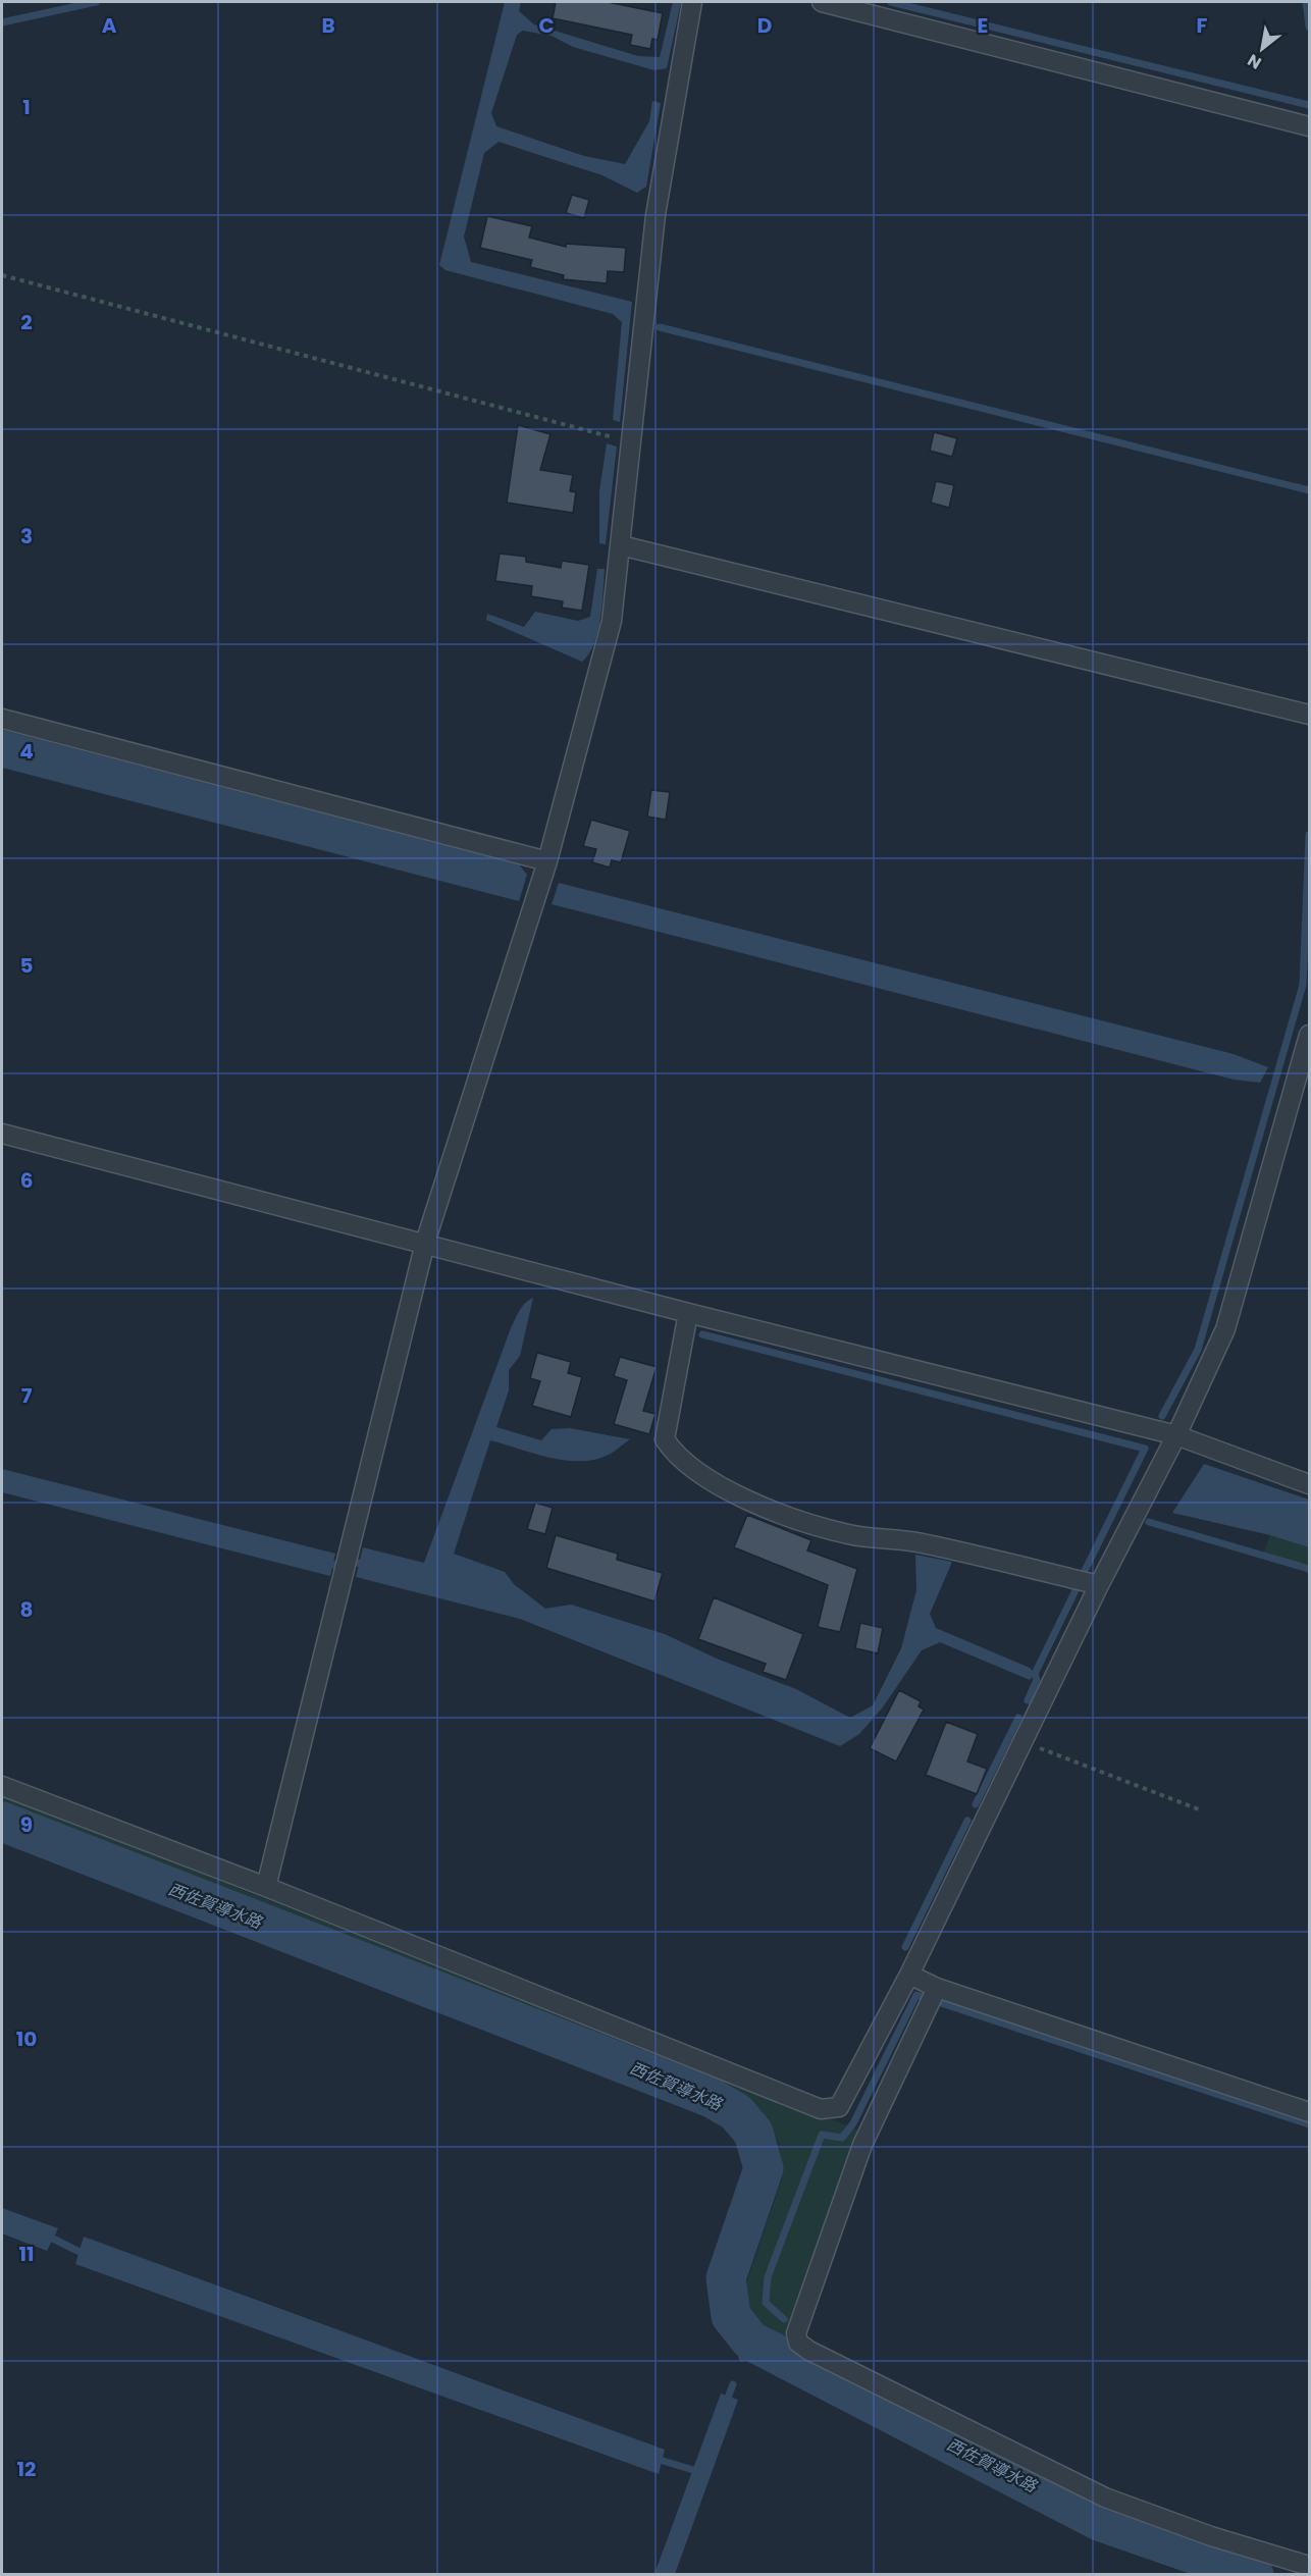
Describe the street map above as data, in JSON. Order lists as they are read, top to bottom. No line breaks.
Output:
{"water":["西佐賀導水路"],"north":"bottom left","grid":{"columns":["A","B","C","D","E","F"],"rows":["1","2","3","4","5","6","7","8","9","10","11","12"]}}
